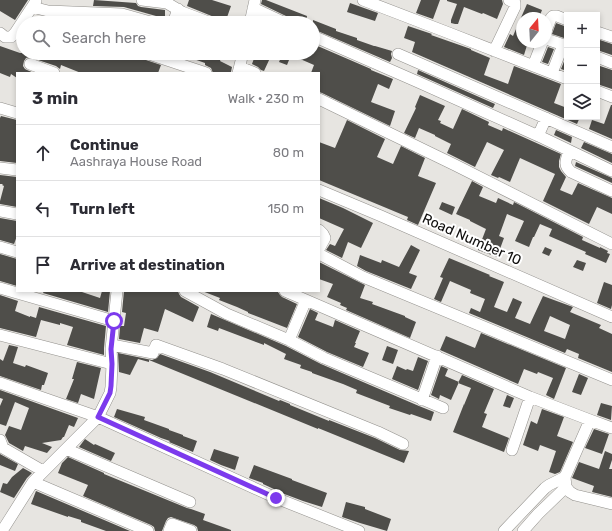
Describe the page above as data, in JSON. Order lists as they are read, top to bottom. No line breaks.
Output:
{"streets":{"street":["Road Number 10"]},"north":"top","page":{"map_buttons":["+","−"],"search":"Search here","heading":["3 min","Walk · 230 m"],"list":[["Continue","Aashraya House Road","80 m"],["Turn left","150 m"],"Arrive at destination"]}}
